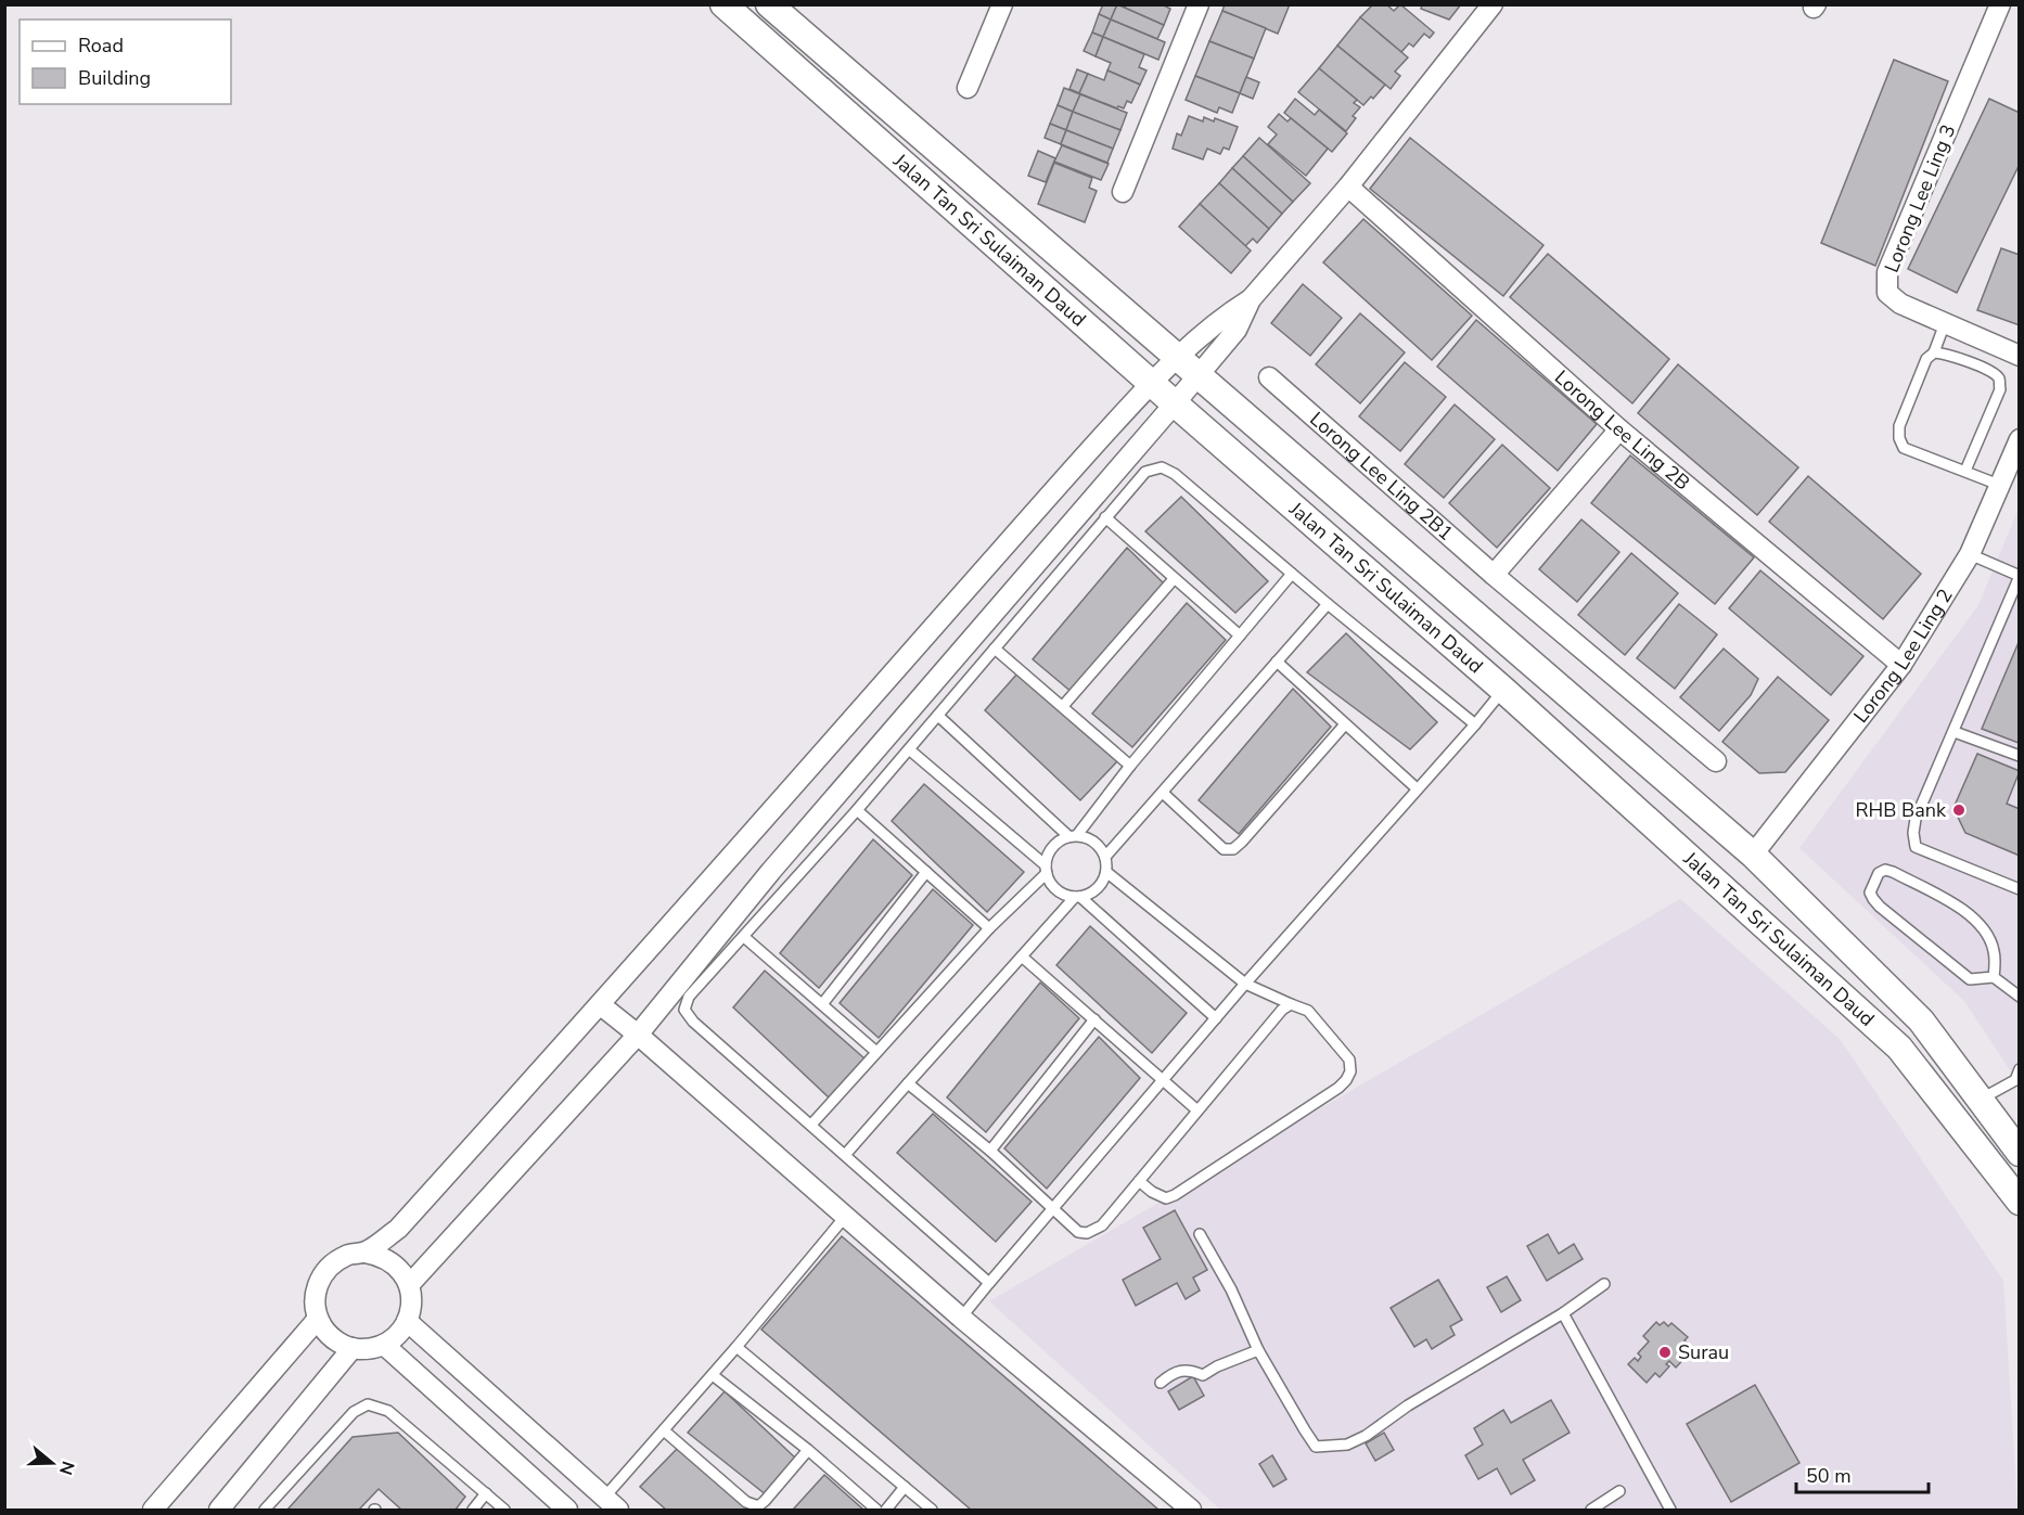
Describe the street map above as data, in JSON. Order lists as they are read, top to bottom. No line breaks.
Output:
{"streets":{"main road":["Jalan Tan Sri Sulaiman Daud"],"street":["Lorong Lee Ling 3","Lorong Lee Ling 2B","Lorong Lee Ling 2B1","Lorong Lee Ling 2"]},"crossings":[["Jalan Tan Sri Sulaiman Daud","Lorong Lee Ling 2"],["Lorong Lee Ling 2B","Lorong Lee Ling 2"]],"places":["RHB Bank","Surau"],"legend":["Road","Building"],"scale_bar":"50 m","north":"right"}
